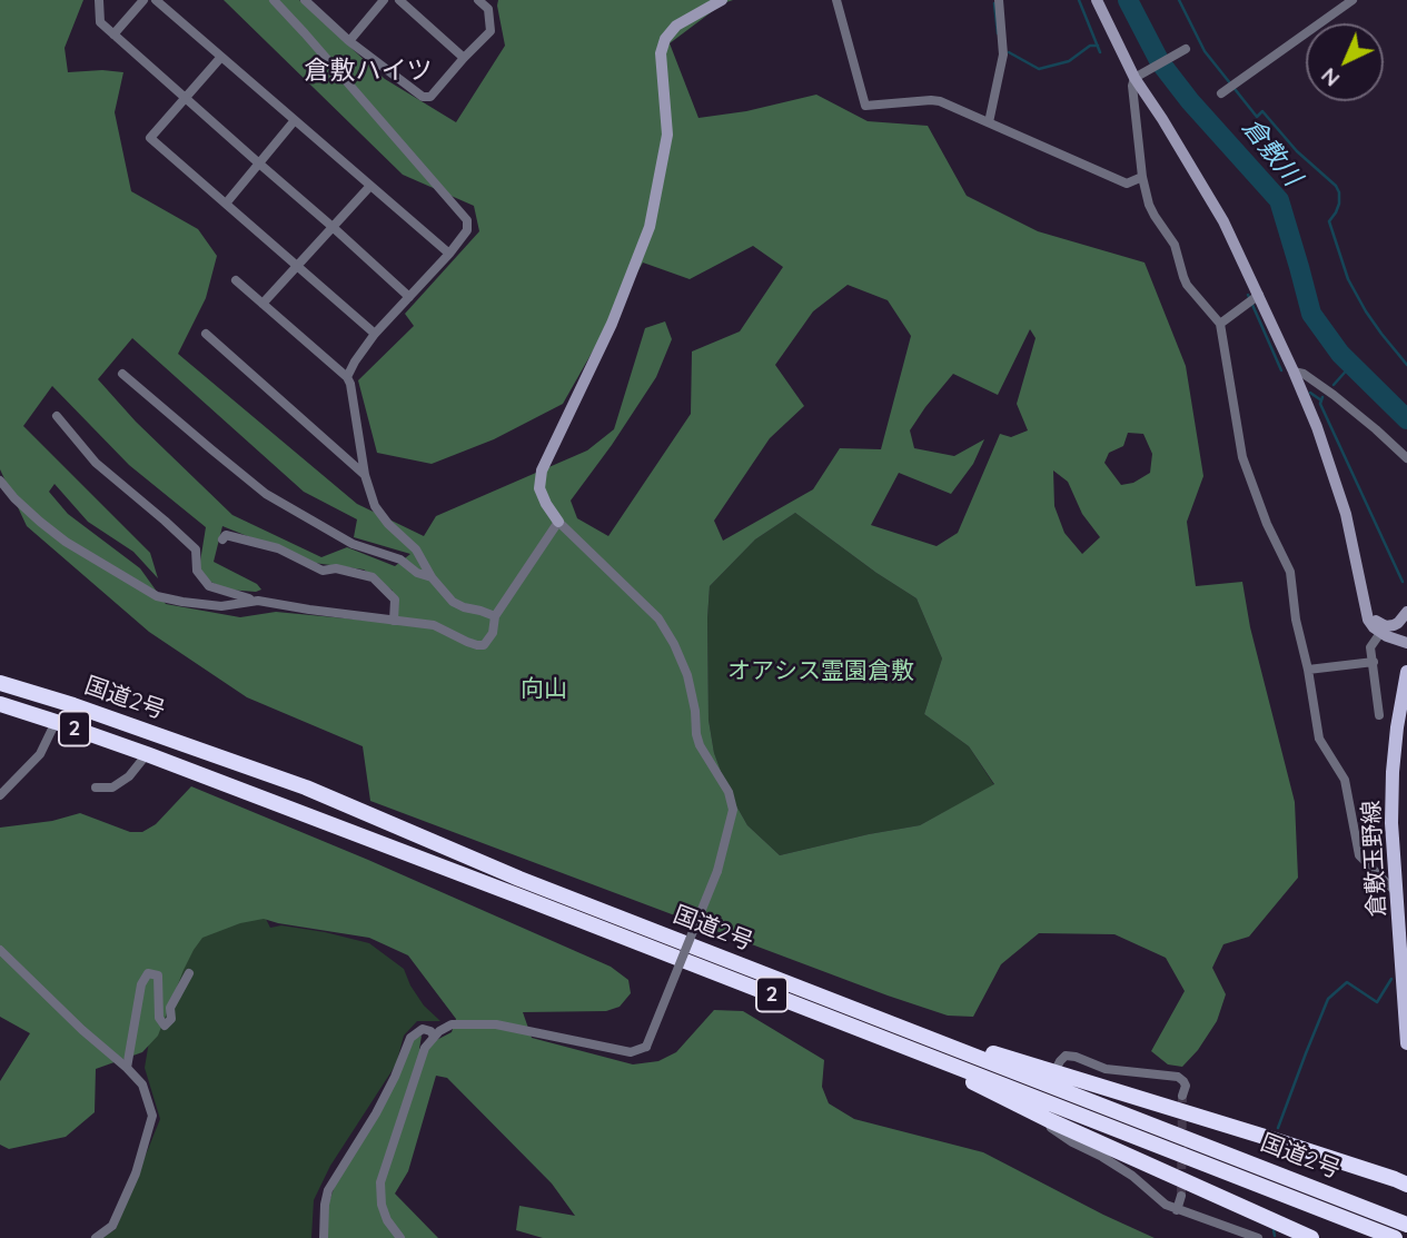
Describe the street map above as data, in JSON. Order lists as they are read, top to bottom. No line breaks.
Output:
{"streets":{"highway":["国道2号","2"],"main road":["倉敷玉野線"]},"crossings":[["国道2号","2"]],"districts":["倉敷ハイツ"],"water":["倉敷川"],"parks":["オアシス霊園倉敷","向山"],"north":"bottom left"}
